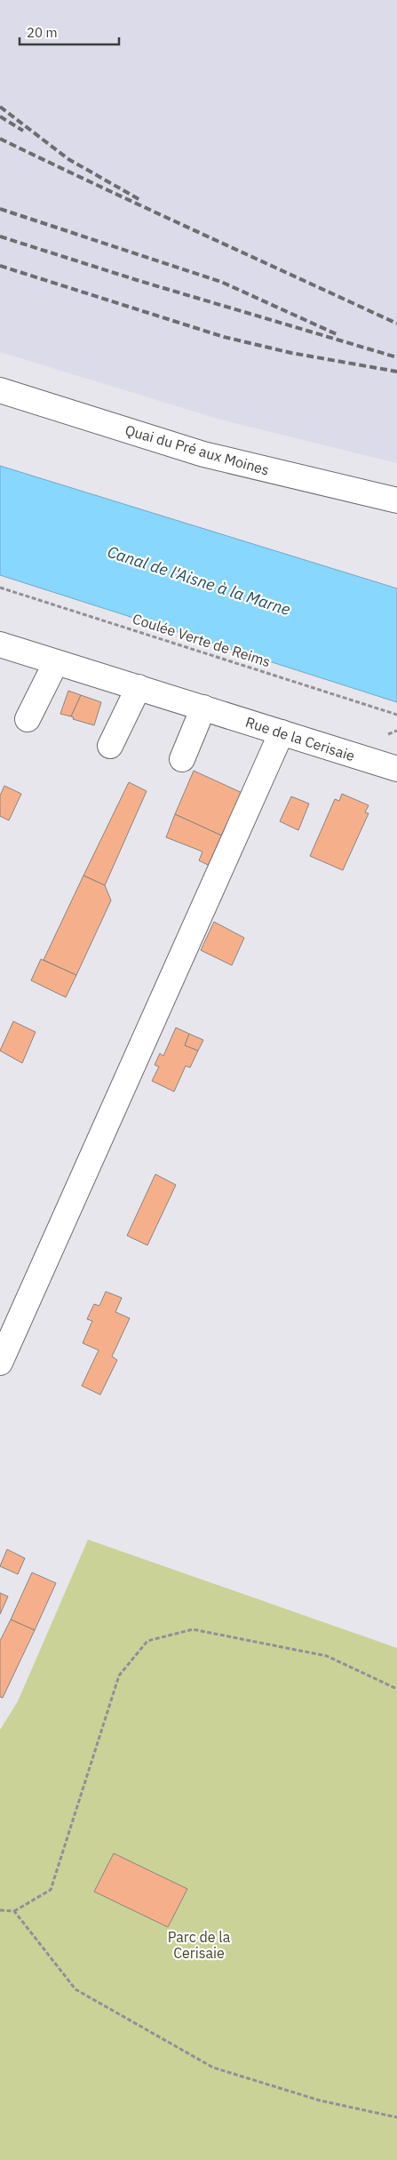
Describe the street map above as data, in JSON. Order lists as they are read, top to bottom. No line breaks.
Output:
{"streets":{"street":["Quai du Pré aux Moines","Rue de la Cerisaie"],"path":["Coulée Verte de Reims"]},"water":["Canal de l'Aisne à la Marne"],"parks":["Parc de la Cerisaie"],"scale_bar":"20 m"}
